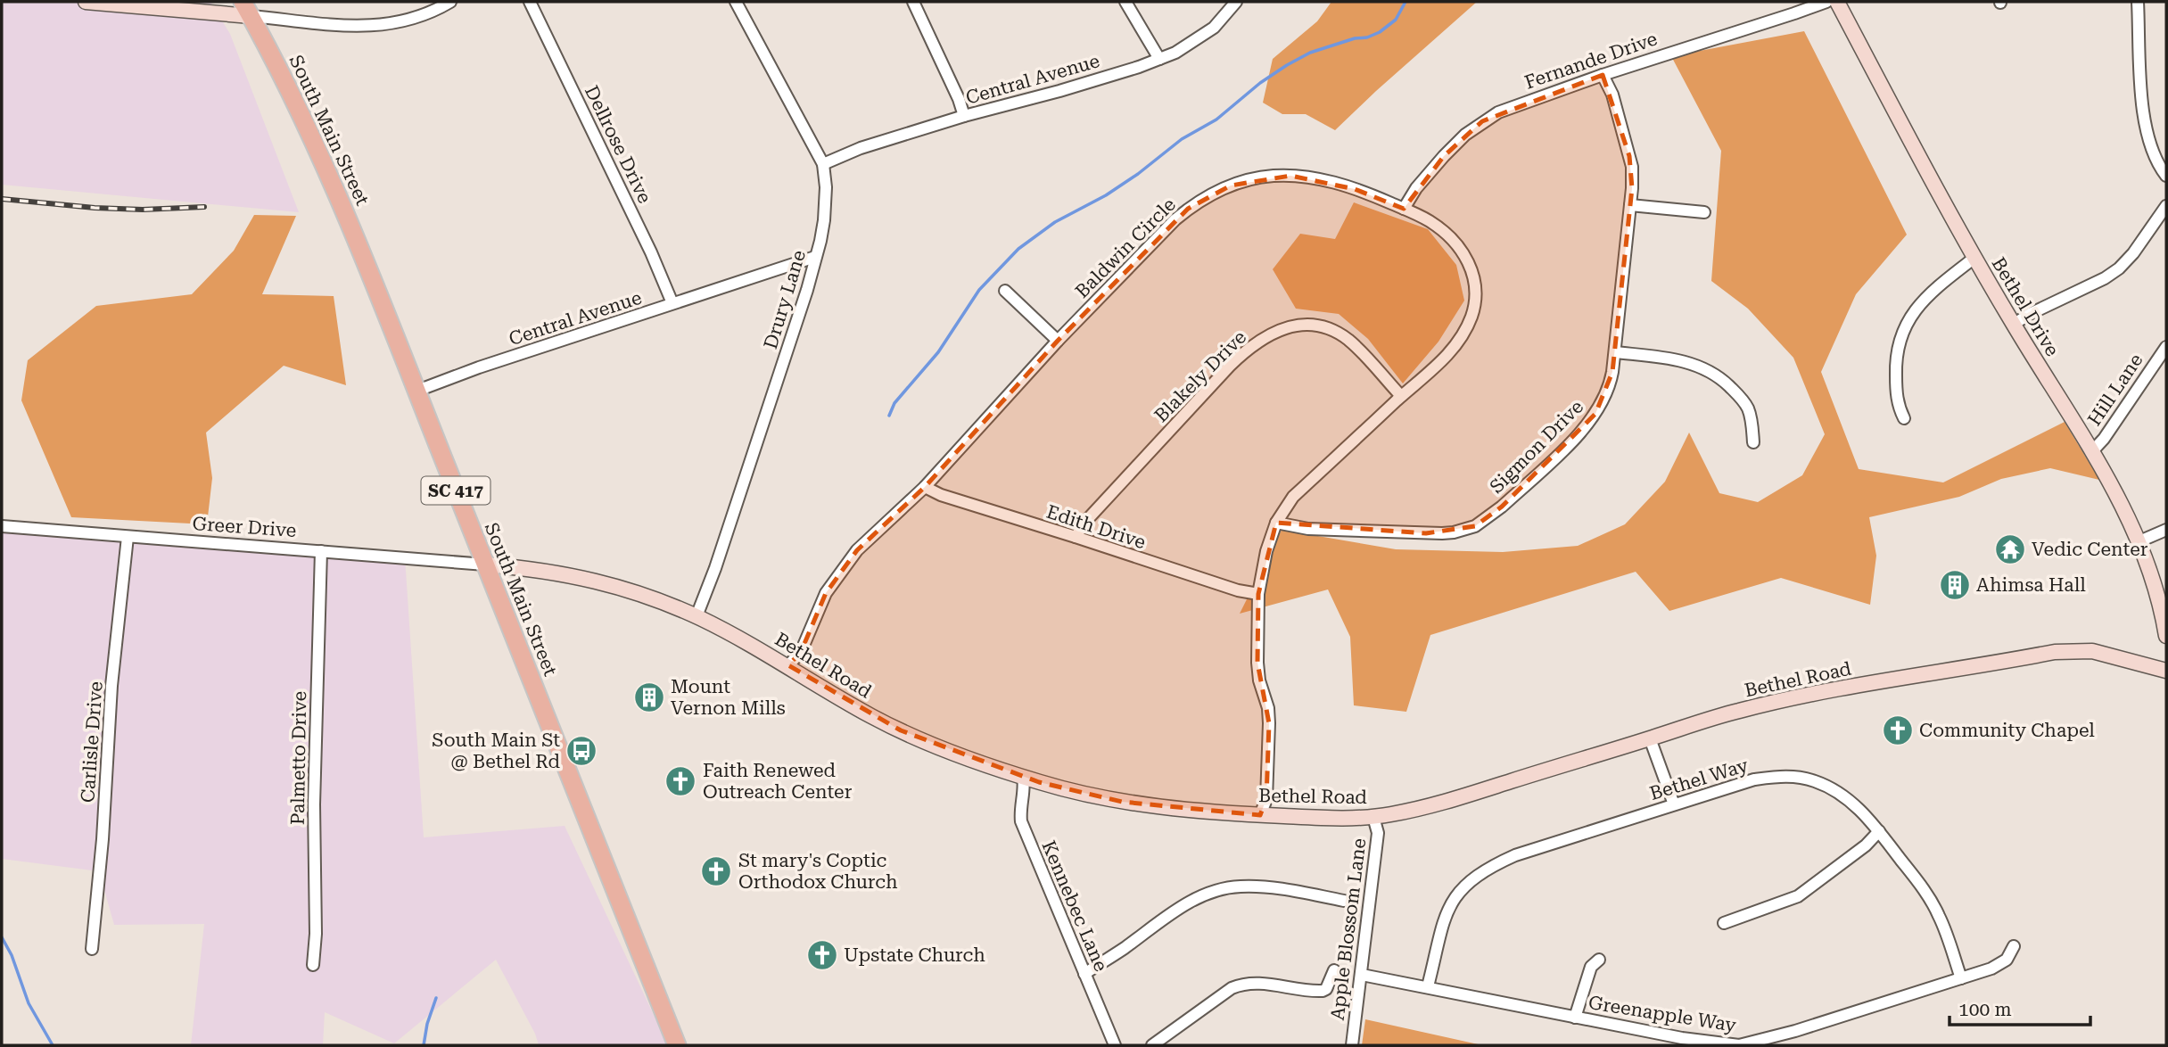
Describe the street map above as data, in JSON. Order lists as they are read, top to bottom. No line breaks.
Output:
{"streets":{"main road":["South Main Street","SC 417"],"street":["Fernande Drive","Central Avenue","Dellrose Drive","Baldwin Circle","Drury Lane","Bethel Drive","Blakely Drive","Hill Lane","Sigmon Drive","Greer Drive","Edith Drive","Bethel Road","Carlisle Drive","Palmetto Drive","Bethel Way","Kennebec Lane","Apple Blossom Lane","Greenapple Way"]},"crossings":[["Fernande Drive","Baldwin Circle"],["Fernande Drive","Sigmon Drive"],["Central Avenue","South Main Street"],["Central Avenue","Dellrose Drive"],["Central Avenue","Drury Lane"],["South Main Street","Greer Drive"],["South Main Street","Bethel Road"],["Baldwin Circle","Blakely Drive"],["Baldwin Circle","Sigmon Drive"],["Baldwin Circle","Edith Drive"],["Baldwin Circle","Bethel Road"],["Drury Lane","Bethel Road"],["Bethel Drive","Hill Lane"],["Blakely Drive","Edith Drive"],["Greer Drive","Bethel Road"],["Greer Drive","Carlisle Drive"],["Greer Drive","Palmetto Drive"],["Bethel Road","Kennebec Lane"],["Bethel Road","Apple Blossom Lane"],["Bethel Way","Greenapple Way"],["Apple Blossom Lane","Greenapple Way"]],"places":{"temple":["Vedic Center"],"building":["Ahimsa Hall","Mount Vernon Mills"],"church":["Community Chapel","Faith Renewed Outreach Center","St mary's Coptic Orthodox Church","Upstate Church"],"bus stop":["South Main St @ Bethel Rd"]},"scale_bar":"100 m"}
